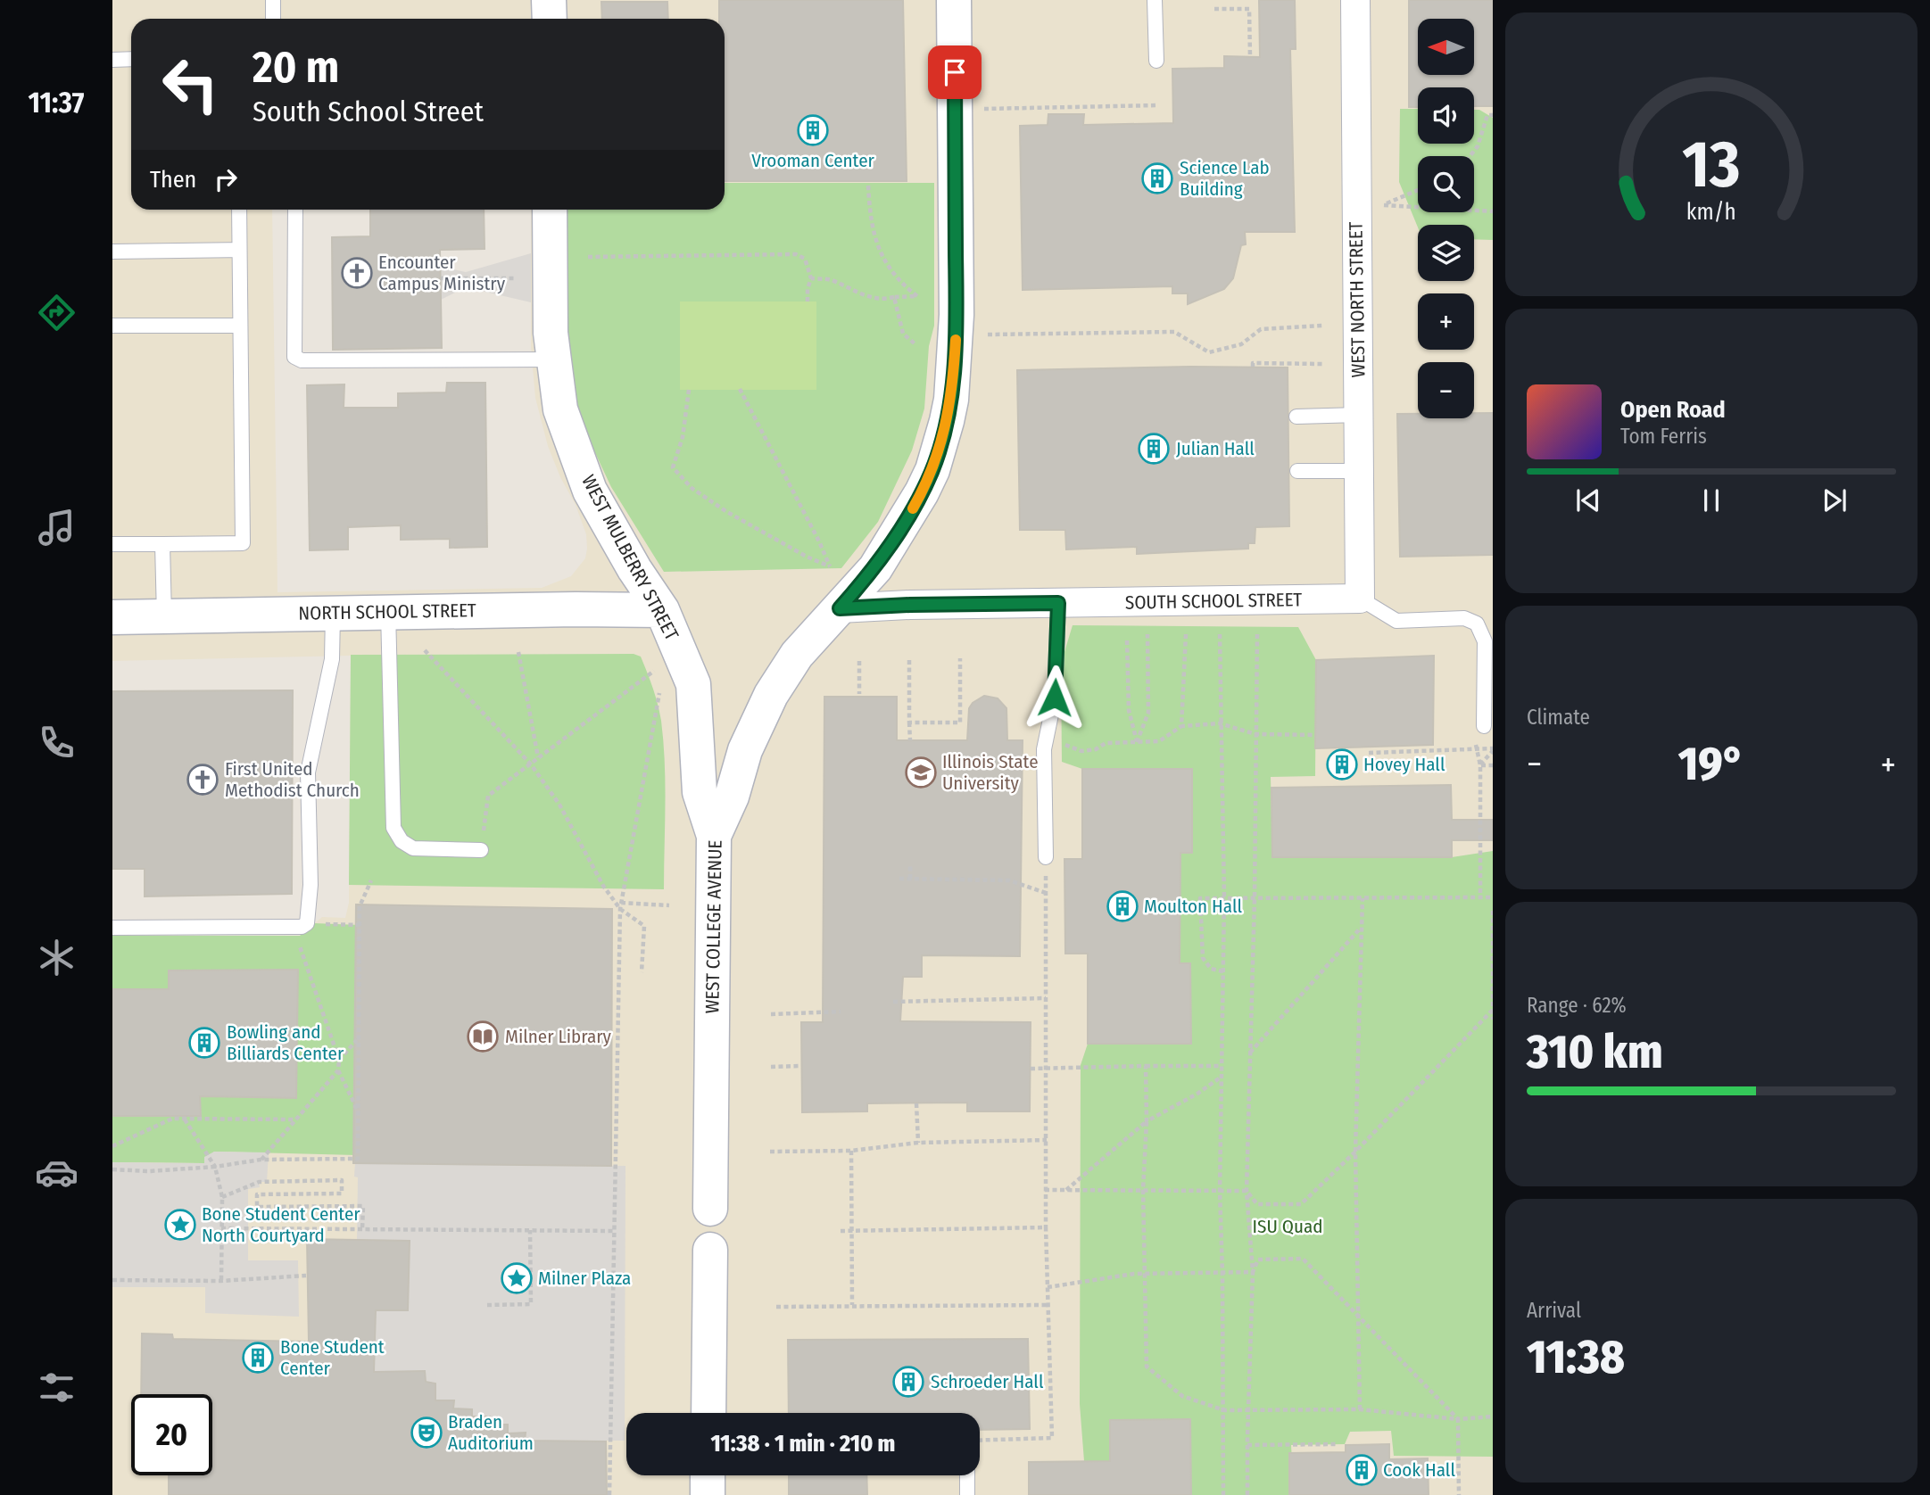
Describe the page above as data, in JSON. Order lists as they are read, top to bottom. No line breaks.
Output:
{"streets":{"main road":["WEST MULBERRY STREET","NORTH SCHOOL STREET","WEST COLLEGE AVENUE"],"street":["WEST NORTH STREET","SOUTH SCHOOL STREET"]},"crossings":[["WEST NORTH STREET","SOUTH SCHOOL STREET"],["WEST MULBERRY STREET","NORTH SCHOOL STREET"],["WEST MULBERRY STREET","WEST COLLEGE AVENUE"],["SOUTH SCHOOL STREET","WEST COLLEGE AVENUE"]],"parks":["ISU Quad"],"places":{"building":["Vrooman Center","Science Lab Building","Julian Hall","Hovey Hall","Moulton Hall","Bowling and Billiards Center","Bone Student Center","Schroeder Hall","Cook Hall"],"church":["Encounter Campus Ministry","First United Methodist Church"],"school or university":["Illinois State University"],"library":["Milner Library"],"place":["Bone Student Center North Courtyard","Milner Plaza"],"theatre":["Braden Auditorium"]},"north":"left","page":{"tabs":"11:37","map_buttons":["+","−"],"turn":["20 m","South School Street"],"then":"Then","song":["Open Road","Tom Ferris"],"tile":["Climate",["Range · 62%","310 km"],["Arrival","11:38"]],"heat":["−","19°","+"],"limit":"20","trip":"11:38 · 1 min · 210 m","gauge":["13","km/h"]}}
